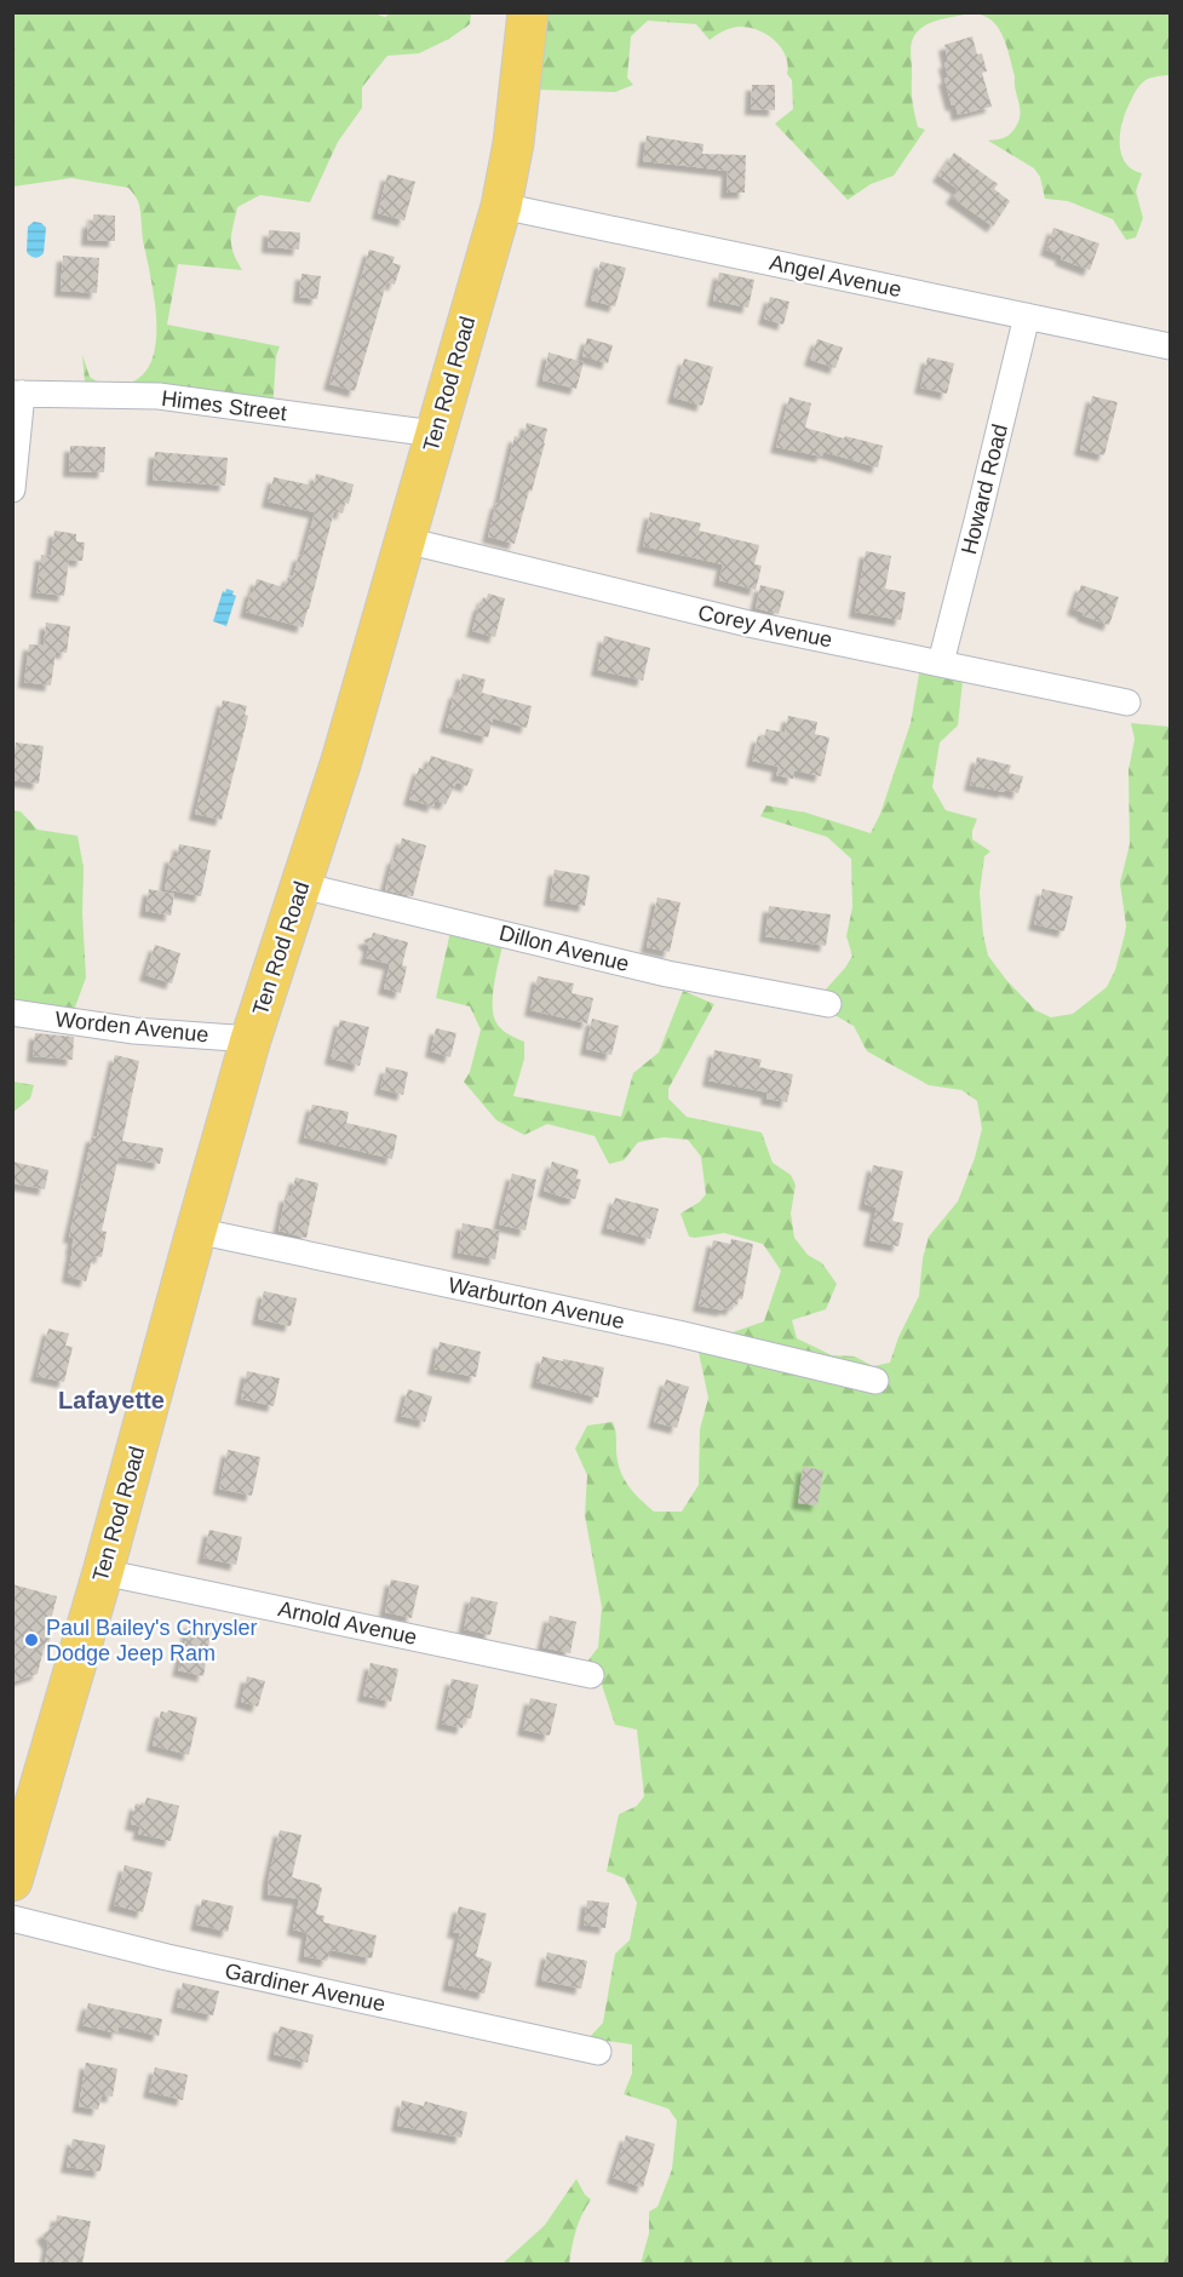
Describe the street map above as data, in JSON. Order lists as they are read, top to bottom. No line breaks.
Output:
{"streets":{"main road":["Ten Rod Road"],"street":["Angel Avenue","Himes Street","Howard Road","Corey Avenue","Dillon Avenue","Worden Avenue","Warburton Avenue","Arnold Avenue","Gardiner Avenue"]},"crossings":[["Angel Avenue","Ten Rod Road"],["Angel Avenue","Howard Road"],["Ten Rod Road","Himes Street"],["Ten Rod Road","Corey Avenue"],["Ten Rod Road","Dillon Avenue"],["Ten Rod Road","Worden Avenue"],["Ten Rod Road","Warburton Avenue"],["Ten Rod Road","Arnold Avenue"],["Howard Road","Corey Avenue"]],"districts":["Lafayette"],"places":["Paul Bailey's Chrysler Dodge Jeep Ram"]}
